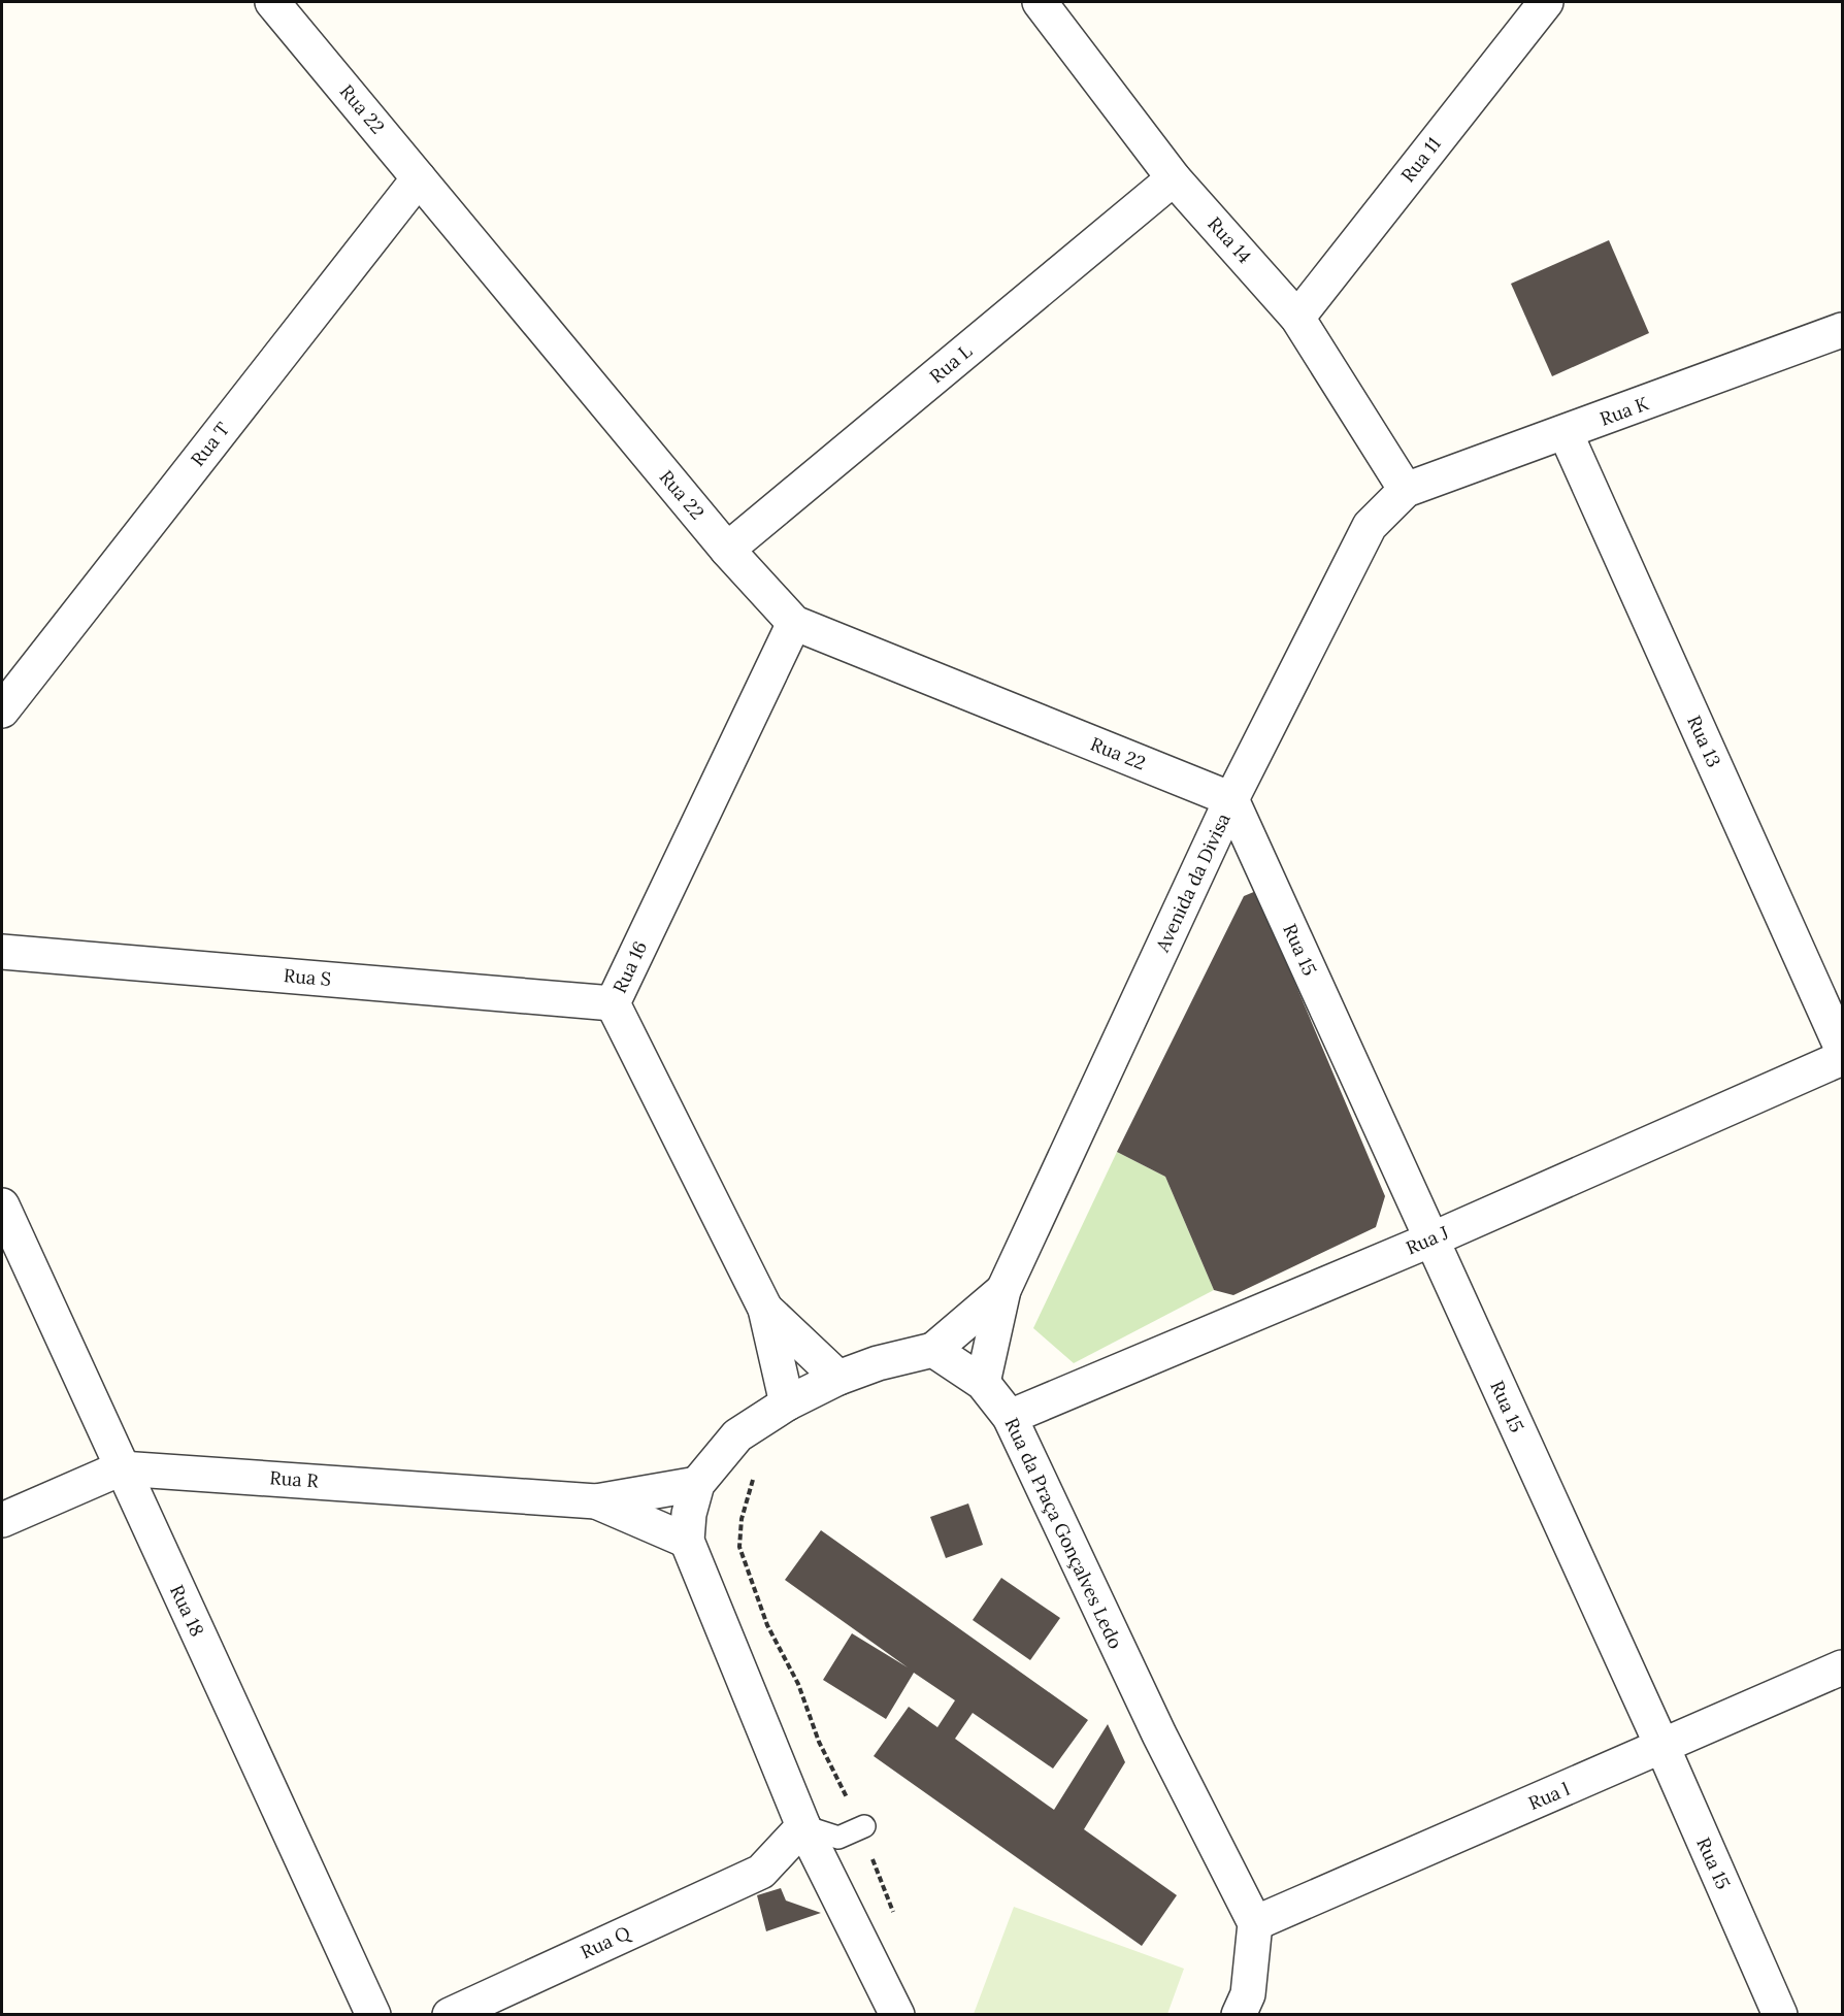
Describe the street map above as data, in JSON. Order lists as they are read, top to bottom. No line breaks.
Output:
{"streets":{"street":["Rua 22","Rua 11","Rua 14","Rua L","Rua K","Rua T","Rua 13","Avenida da Divisa","Rua 15","Rua 16","Rua S","Rua J","Rua R","Rua da Praça Gonçalves Ledo","Rua 18","Rua l","Rua Q"]},"crossings":[["Rua 22","Rua L"],["Rua 22","Rua T"],["Rua 22","Avenida da Divisa"],["Rua 22","Rua 15"],["Rua 22","Rua 16"],["Rua 11","Rua 14"],["Rua 14","Rua L"],["Rua 14","Rua K"],["Rua 14","Avenida da Divisa"],["Rua K","Rua 13"],["Rua K","Avenida da Divisa"],["Avenida da Divisa","Rua 15"],["Avenida da Divisa","Rua da Praça Gonçalves Ledo"],["Rua 15","Rua J"],["Rua 15","Rua l"],["Rua 16","Rua S"],["Rua J","Rua da Praça Gonçalves Ledo"],["Rua R","Rua 18"],["Rua da Praça Gonçalves Ledo","Rua l"]]}
